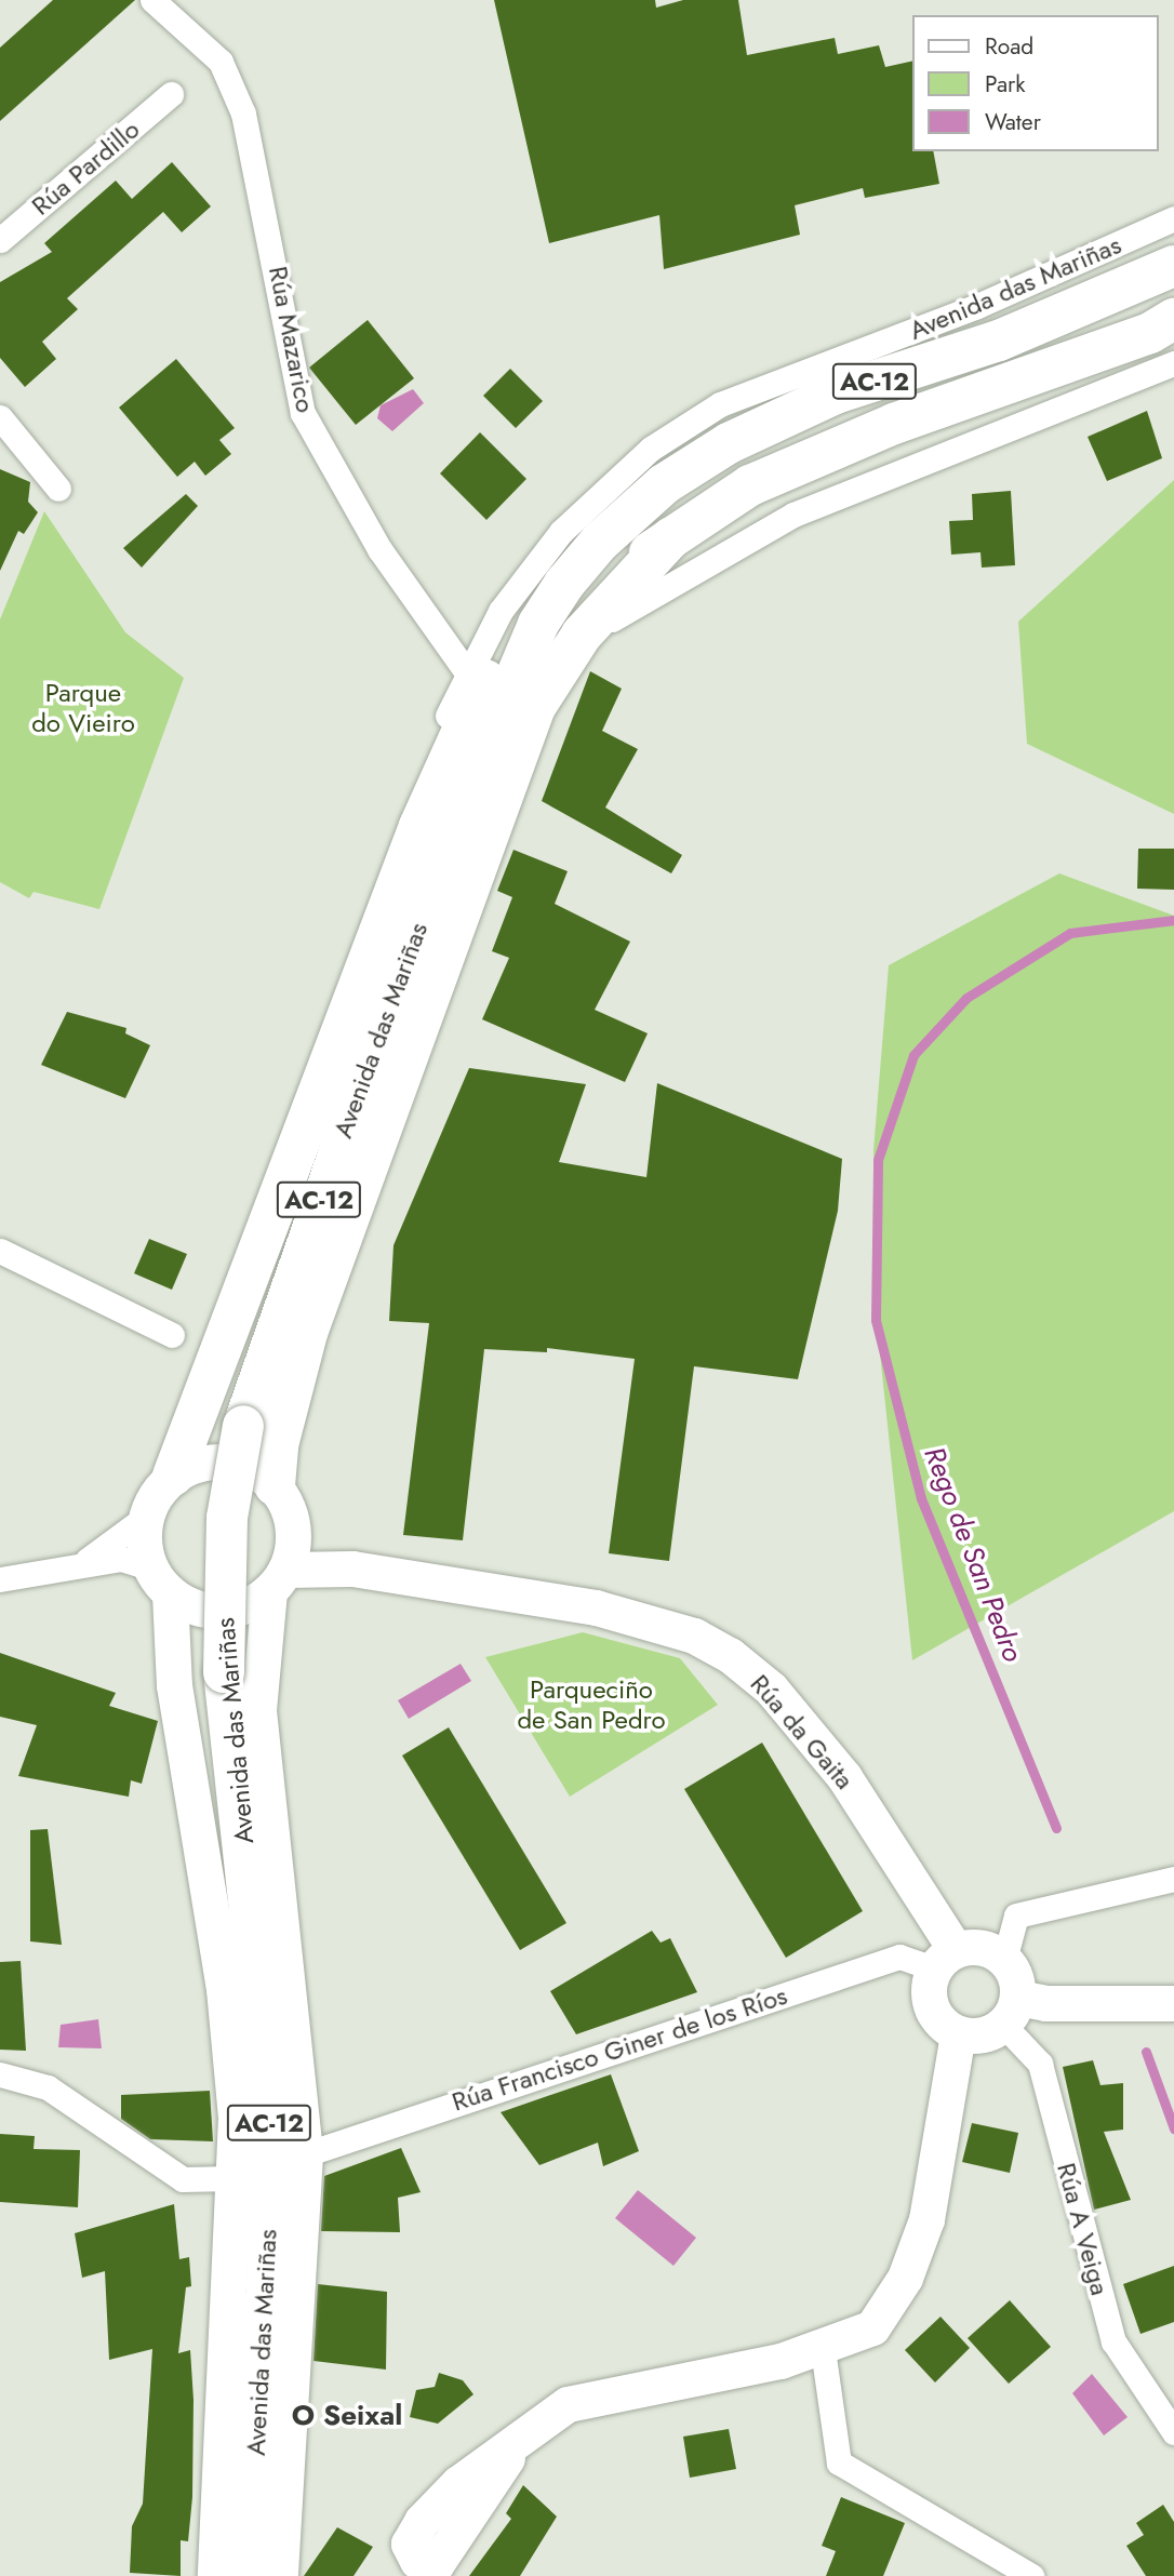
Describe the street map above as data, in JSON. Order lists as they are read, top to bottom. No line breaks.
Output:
{"streets":{"highway":["Avenida das Mariñas","AC-12"],"street":["Rúa Pardillo","Rúa Mazarico","Rúa da Gaita","Rúa Francisco Giner de los Ríos","Rúa A Veiga"]},"crossings":[["Avenida das Mariñas","Rúa Mazarico"],["Rúa da Gaita","Rúa Francisco Giner de los Ríos"],["Rúa da Gaita","Rúa A Veiga"],["Rúa Francisco Giner de los Ríos","Rúa A Veiga"]],"districts":["O Seixal"],"water":["Rego de San Pedro"],"parks":["Parque do Vieiro","Parqueciño de San Pedro"],"legend":["Road","Park","Water"]}
